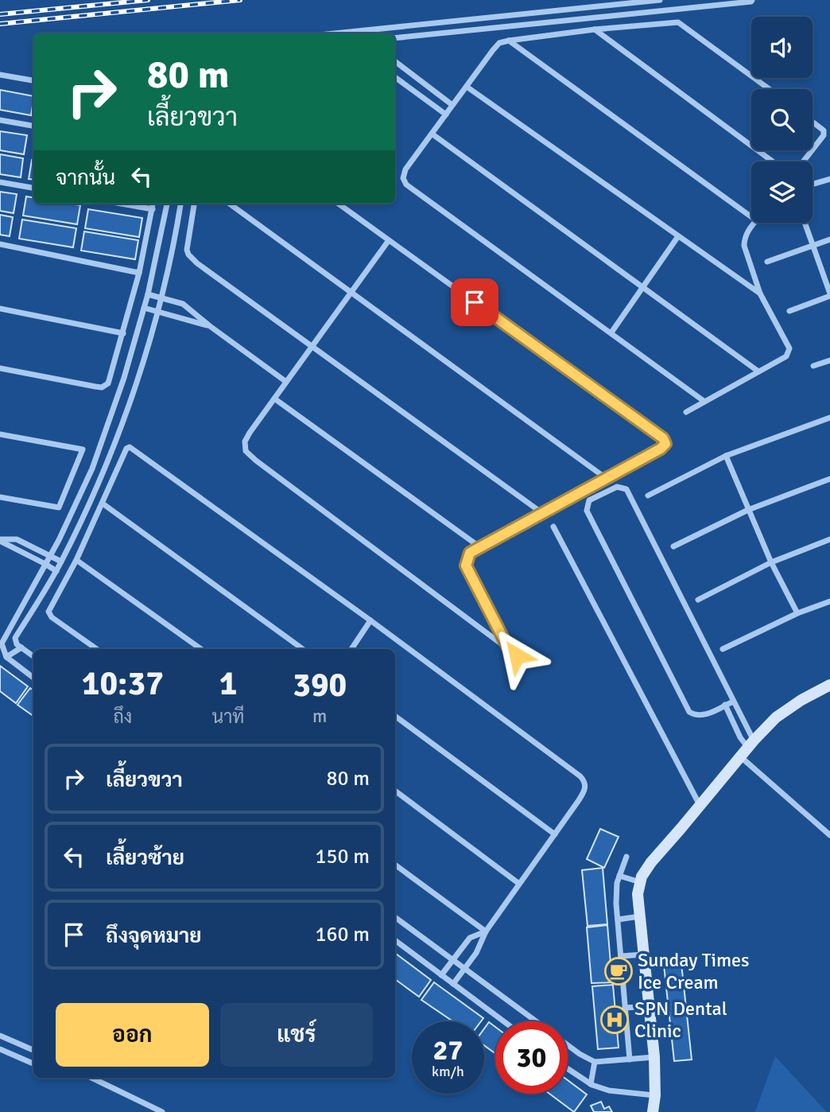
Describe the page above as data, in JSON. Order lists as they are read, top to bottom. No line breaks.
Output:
{"places":{"cafe":["Sunday Times Ice Cream"],"hospital":["SPN Dental Clinic"]},"page":{"turn":["80 m","เลี้ยวขวา"],"then":"จากนั้น","eta":["10:37","ถึง","1","นาที","390","m"],"list":[{"name":"เลี้ยวขวา","value":"80 m"},{"name":"เลี้ยวซ้าย","value":"150 m"},{"name":"ถึงจุดหมาย","value":"160 m"}],"buttons":["ออก","แชร์"],"speed":"27 km/h","limit":"30"}}
